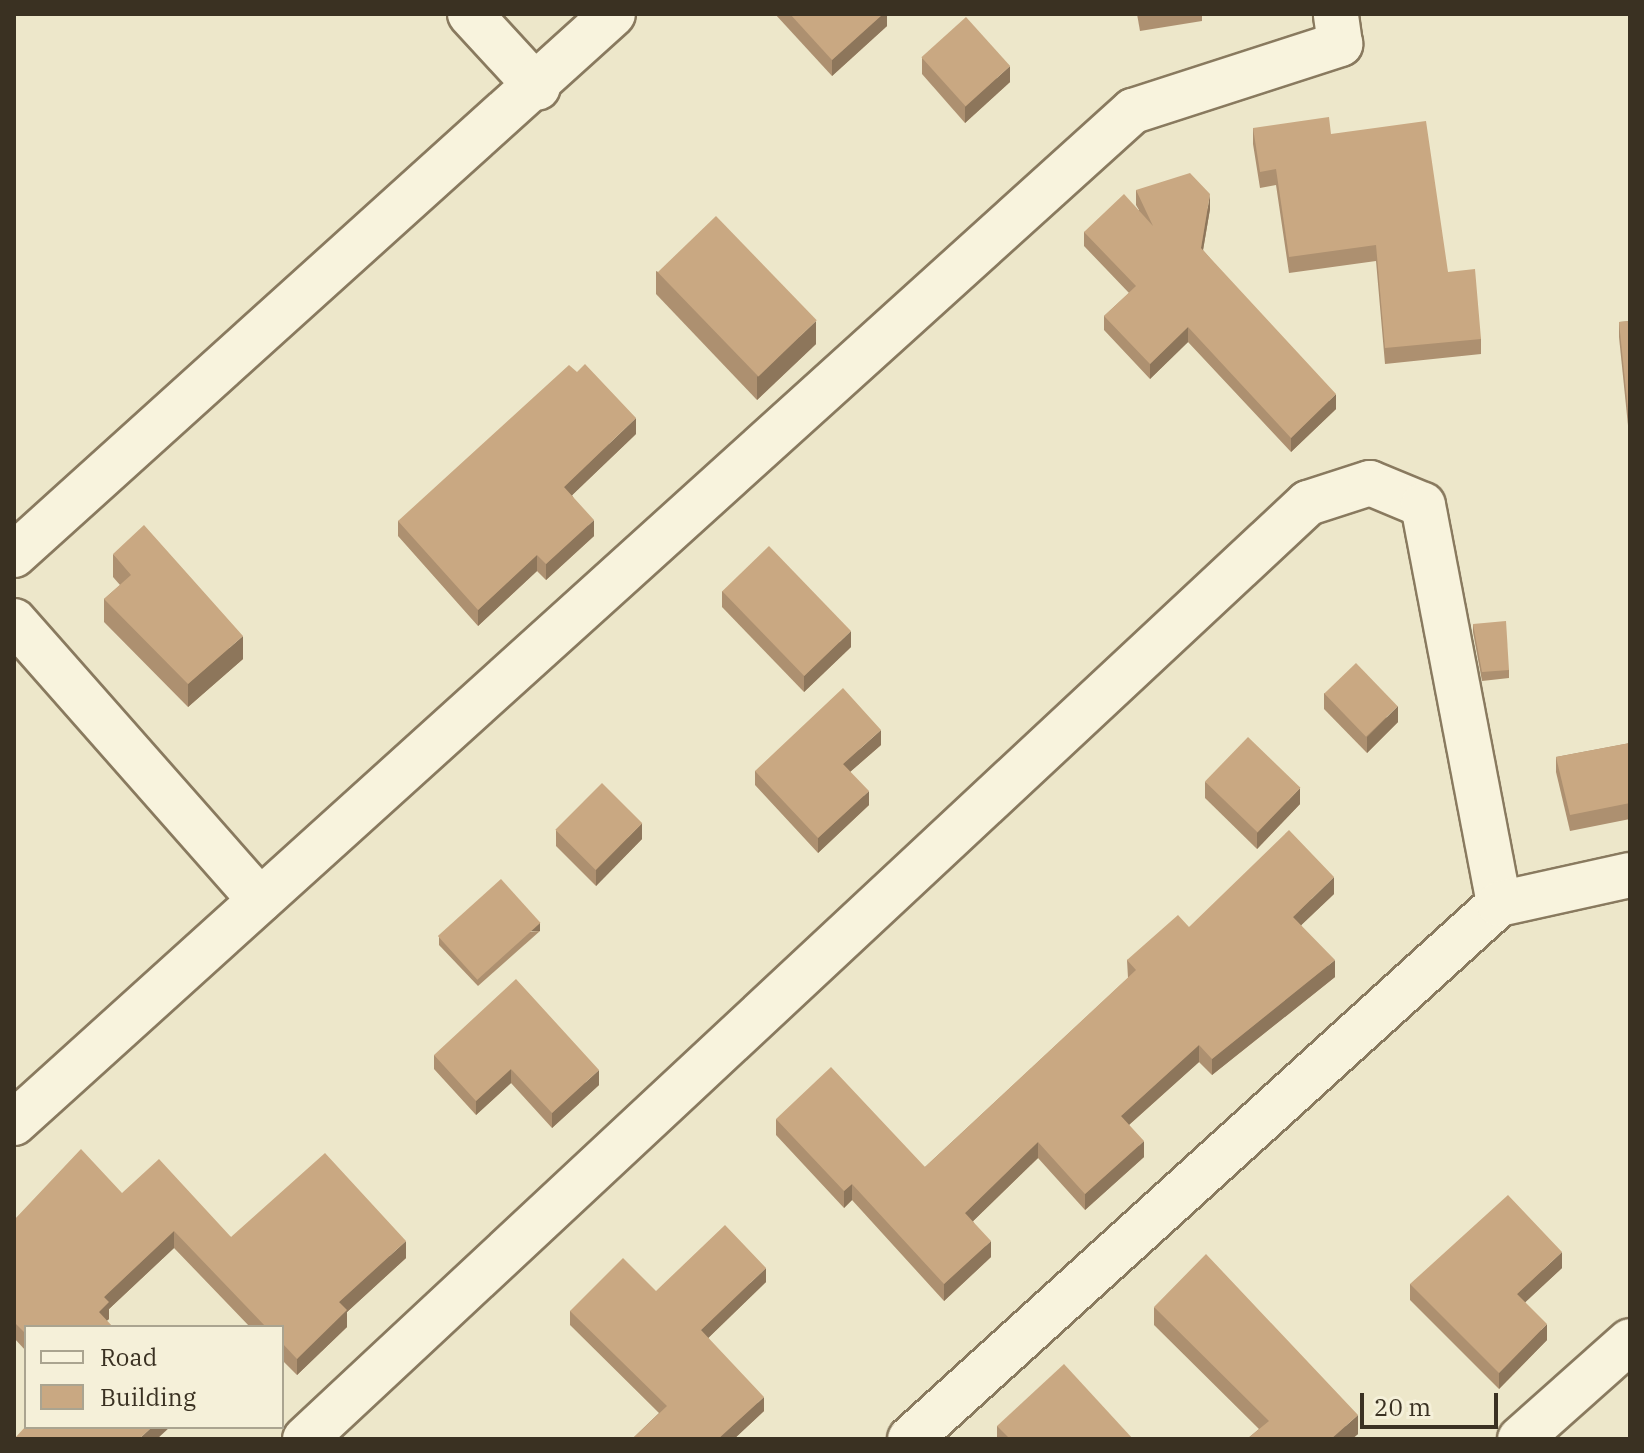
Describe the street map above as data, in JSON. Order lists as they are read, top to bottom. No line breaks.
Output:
{"legend":["Road","Building"],"scale_bar":"20 m"}
